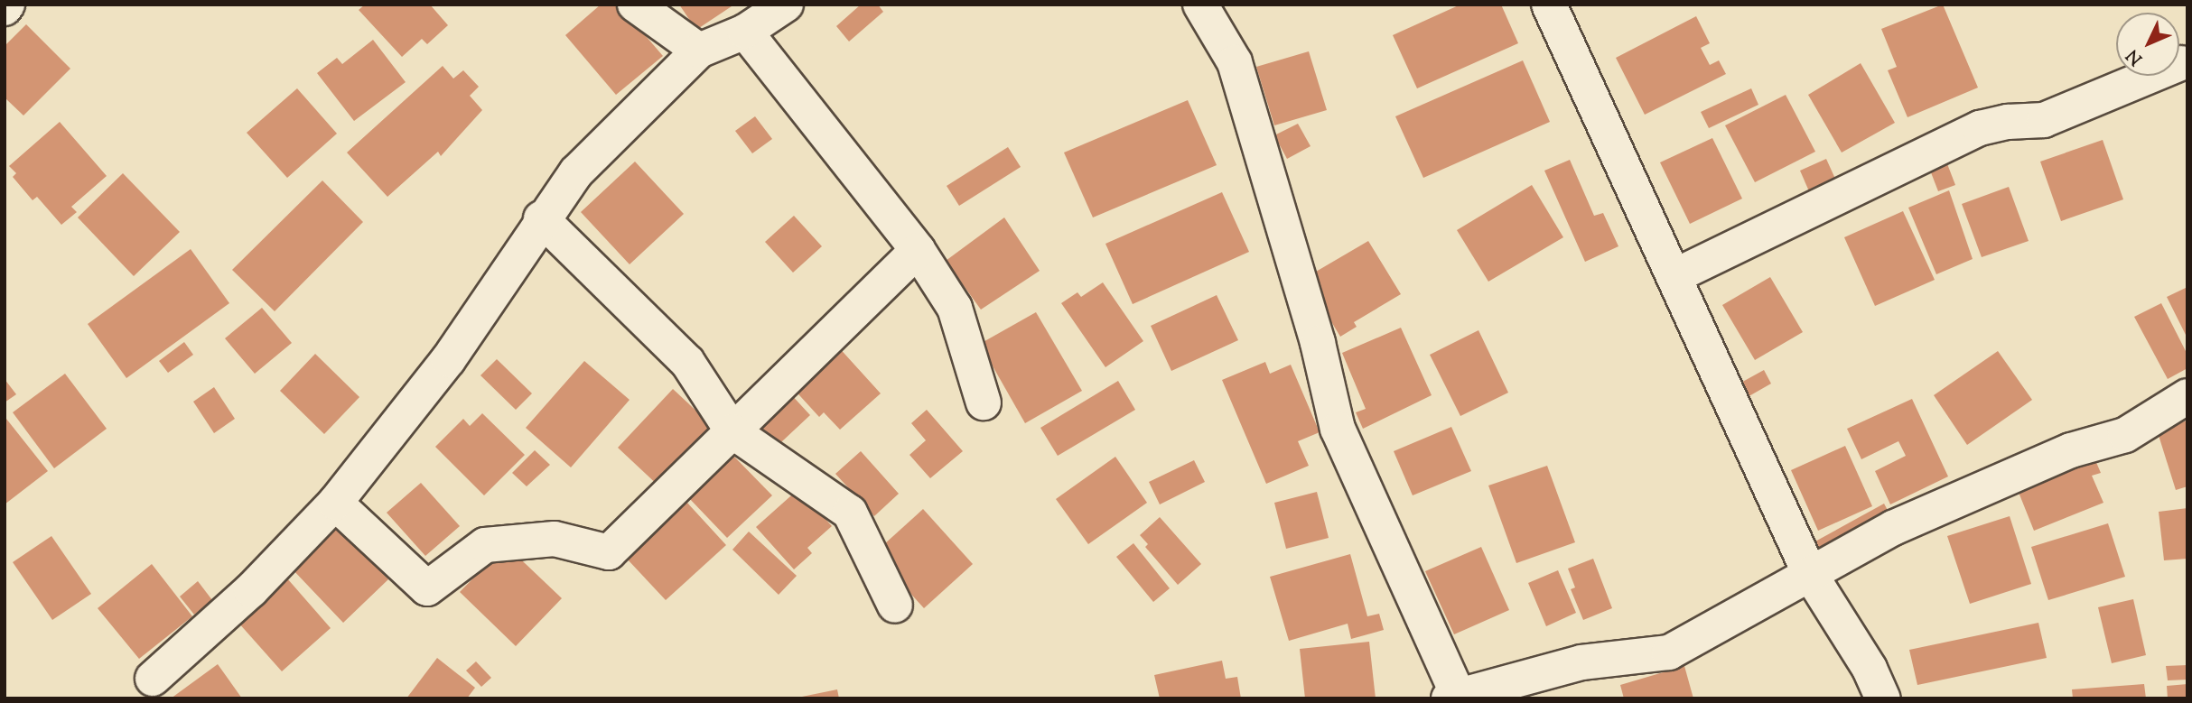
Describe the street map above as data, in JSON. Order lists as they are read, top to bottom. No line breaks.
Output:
{"north":"bottom left"}
